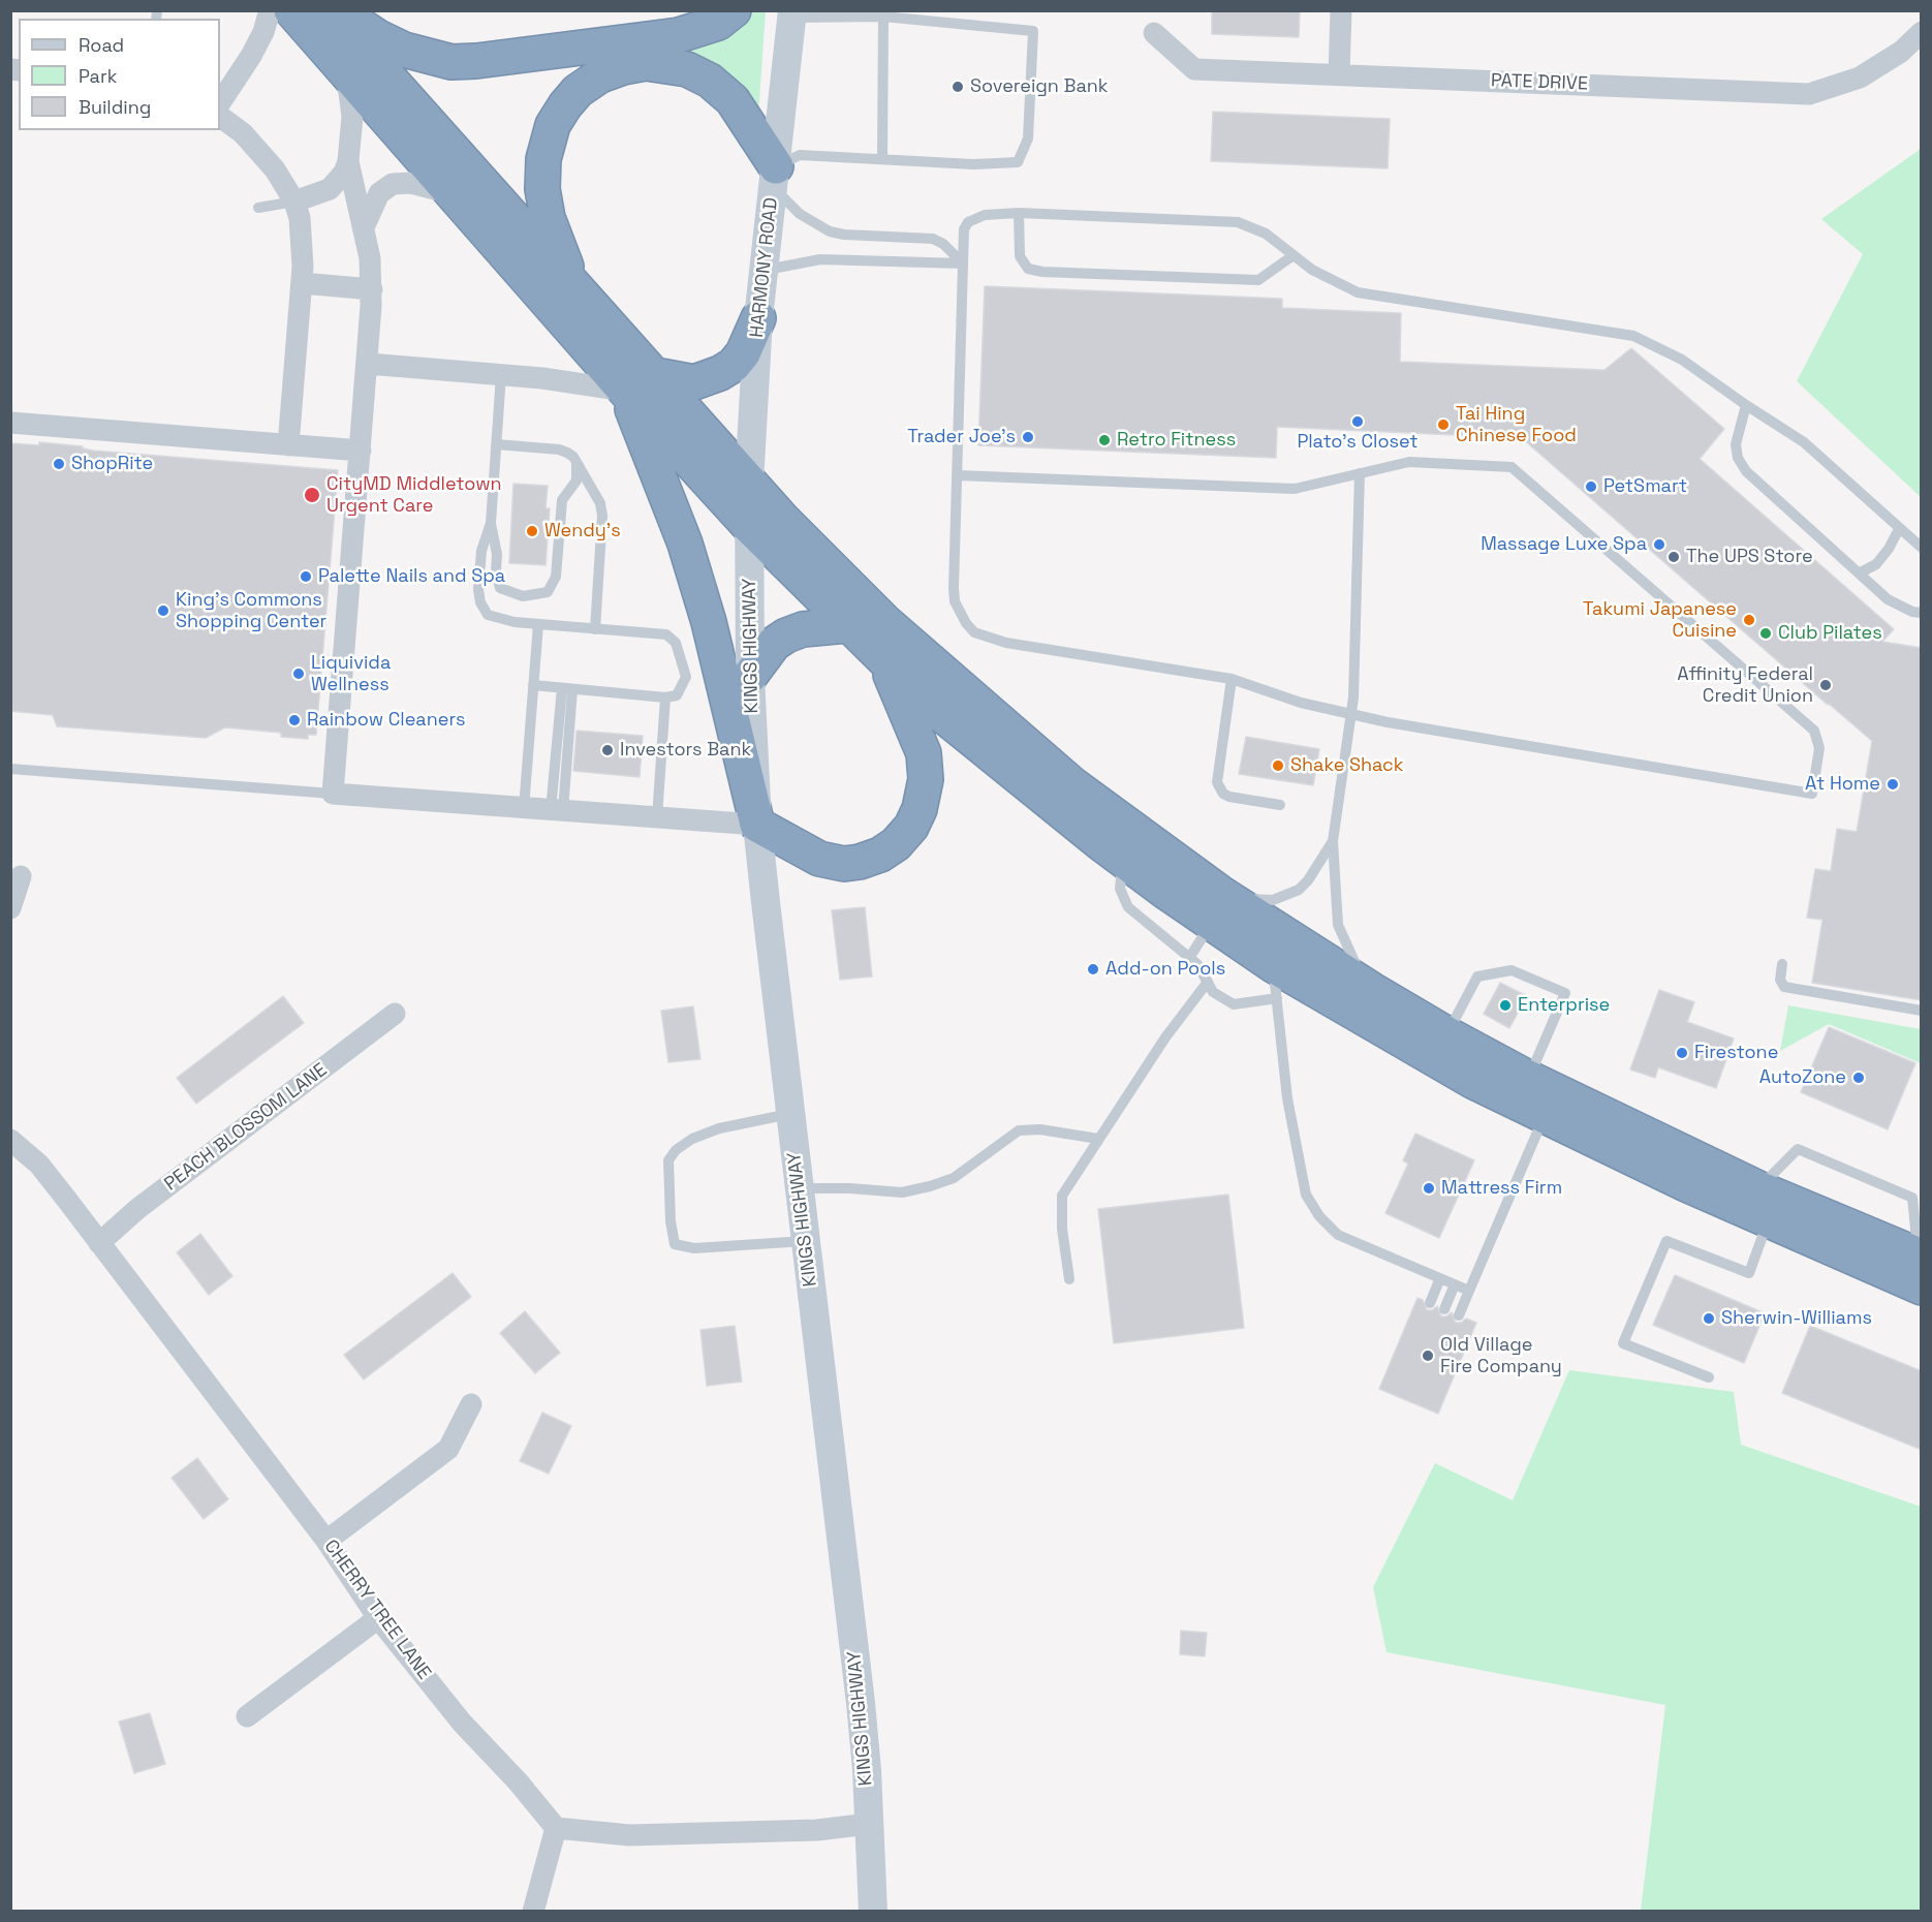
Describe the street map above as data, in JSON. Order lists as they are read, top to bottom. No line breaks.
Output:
{"streets":{"street":["PATE DRIVE","HARMONY ROAD","KINGS HIGHWAY","PEACH BLOSSOM LANE","CHERRY TREE LANE"]},"crossings":[["HARMONY ROAD","KINGS HIGHWAY"],["PEACH BLOSSOM LANE","CHERRY TREE LANE"]],"places":["Sovereign Bank","Plato's Closet","Tai Hing Chinese Food","Trader Joe's","Retro Fitness","ShopRite","PetSmart","CityMD Middletown Urgent Care","Wendy's","Massage Luxe Spa","The UPS Store","Palette Nails and Spa","King's Commons Shopping Center","Takumi Japanese Cuisine","Club Pilates","Liquivida Wellness","Affinity Federal Credit Union","Rainbow Cleaners","Investors Bank","Shake Shack","At Home","Add-on Pools","Enterprise","Firestone","AutoZone","Mattress Firm","Sherwin-Williams","Old Village Fire Company"],"legend":["Road","Park","Building"]}
